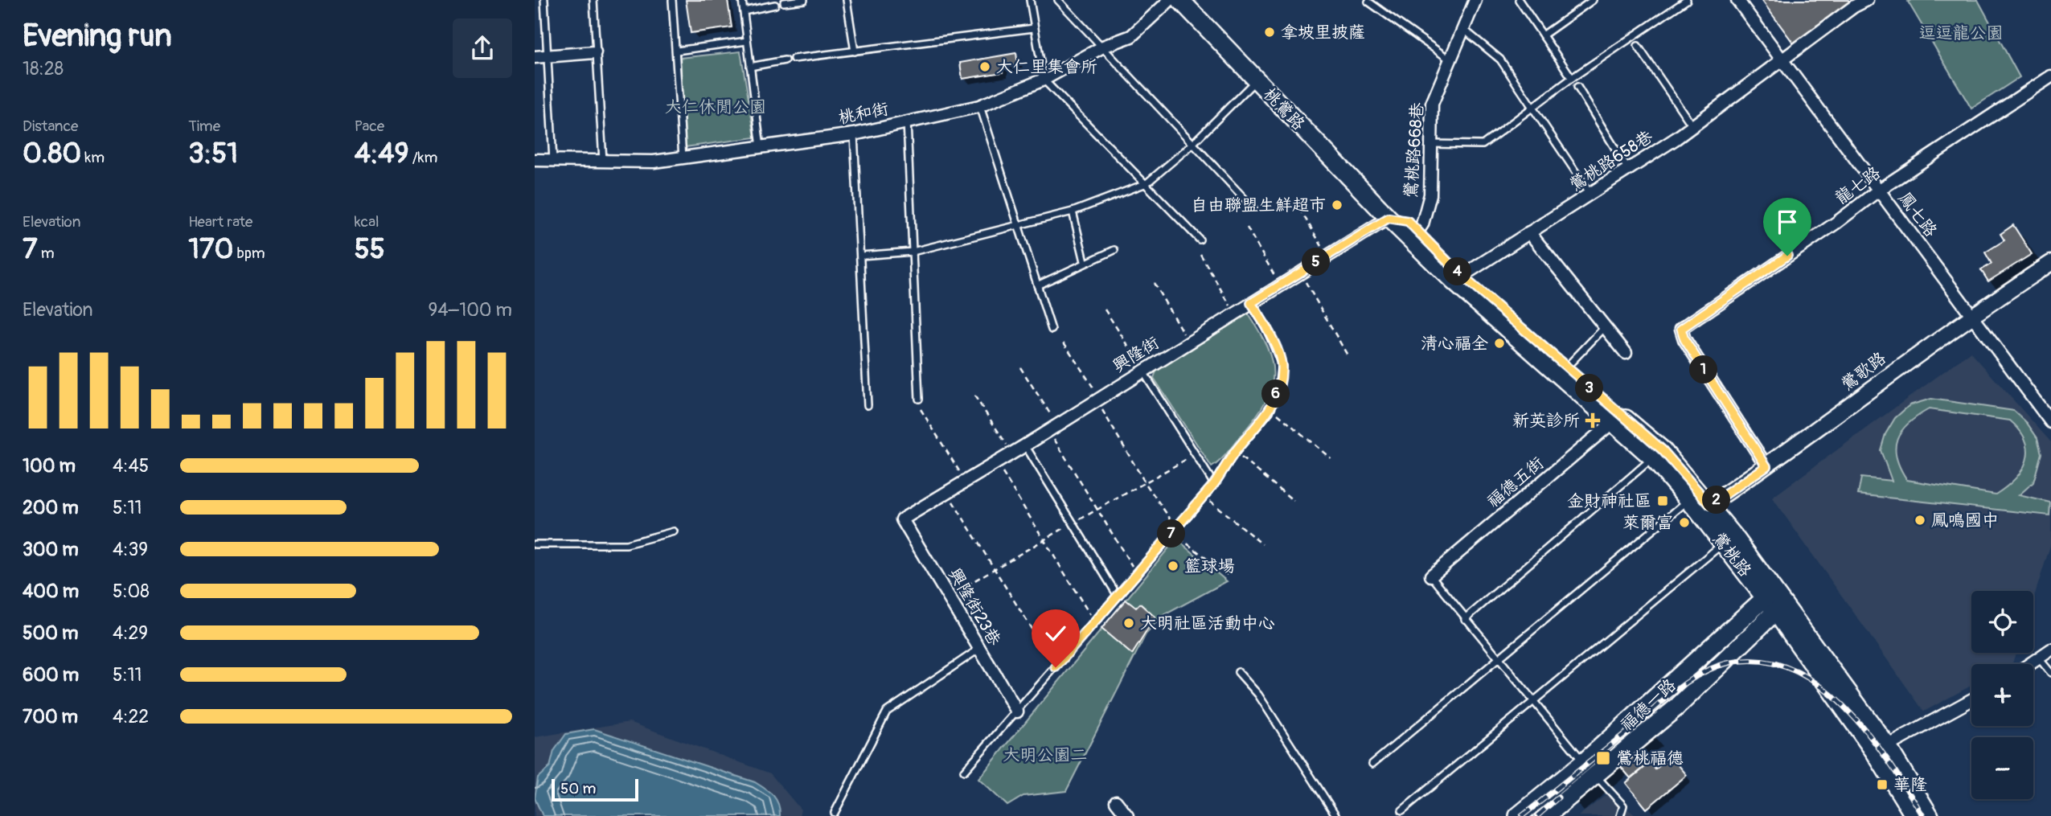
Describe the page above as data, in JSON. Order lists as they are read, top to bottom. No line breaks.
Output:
{"streets":{"main road":["桃鶯路","鶯桃路","福德一路"],"street":["桃和街","鶯桃路668巷","鶯桃路658巷","龍七路","鳳七路","興隆街","鶯歌路","福德五街","興隆街23巷"]},"crossings":[["桃鶯路","興隆街"],["桃鶯路","鶯桃路"],["鶯桃路668巷","鶯桃路"],["鶯桃路658巷","鳳七路"],["鶯桃路658巷","鶯桃路"],["龍七路","鳳七路"],["龍七路","鶯歌路"],["鳳七路","鶯歌路"],["興隆街","鶯桃路"],["興隆街","興隆街23巷"],["鶯歌路","鶯桃路"],["福德五街","鶯桃路"],["鶯桃路","福德一路"]],"parks":["逗逗龍公園","大仁休閒公園","大明公園二"],"places":{"other":["拿坡里披薩","大仁里集會所","自由聯盟生鮮超市","清心福全","鳳鳴國中","萊爾富","籃球場","大明社區活動中心"],"health":["新英診所"],"transit":["金財神社區","鶯桃福德","華隆"]},"scale_bar":"50 m","page":{"heading":["Evening run","18:28"],"stats":[["Distance","0.80 km"],["Time","3:51"],["Pace","4:49 /km"],["Elevation","7 m"],["Heart rate","170 bpm"],["kcal","55"]],"pins":["5","4","1","3","6","2","7"],"chart":["Elevation","94–100 m"],"list":[{"name":"100 m","note":"4:45"},{"name":"200 m","note":"5:11"},{"name":"300 m","note":"4:39"},{"name":"400 m","note":"5:08"},{"name":"500 m","note":"4:29"},{"name":"600 m","note":"5:11"},{"name":"700 m","note":"4:22"}],"map_buttons":["+","−"],"scale":"50 m"}}
